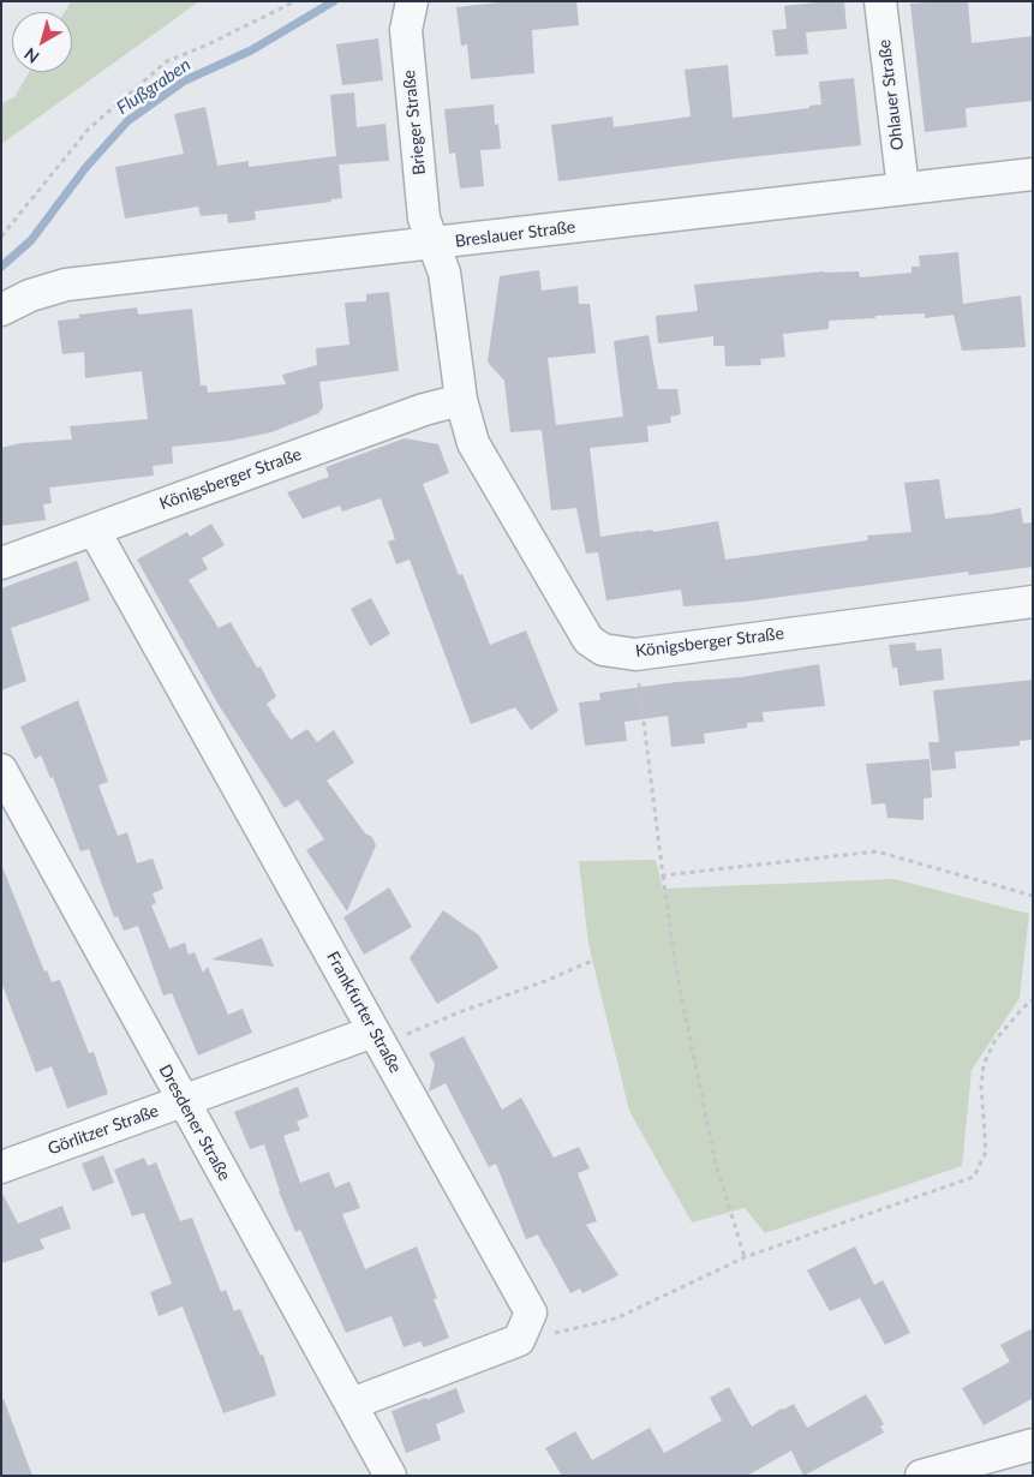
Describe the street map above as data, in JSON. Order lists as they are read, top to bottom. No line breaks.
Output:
{"streets":{"street":["Ohlauer Straße","Brieger Straße","Breslauer Straße","Königsberger Straße","Frankfurter Straße","Dresdener Straße","Görlitzer Straße"]},"crossings":[["Ohlauer Straße","Breslauer Straße"],["Brieger Straße","Breslauer Straße"],["Brieger Straße","Königsberger Straße"],["Breslauer Straße","Königsberger Straße"],["Königsberger Straße","Frankfurter Straße"],["Frankfurter Straße","Görlitzer Straße"],["Dresdener Straße","Görlitzer Straße"]],"water":["Flußgraben"],"north":"bottom left"}
